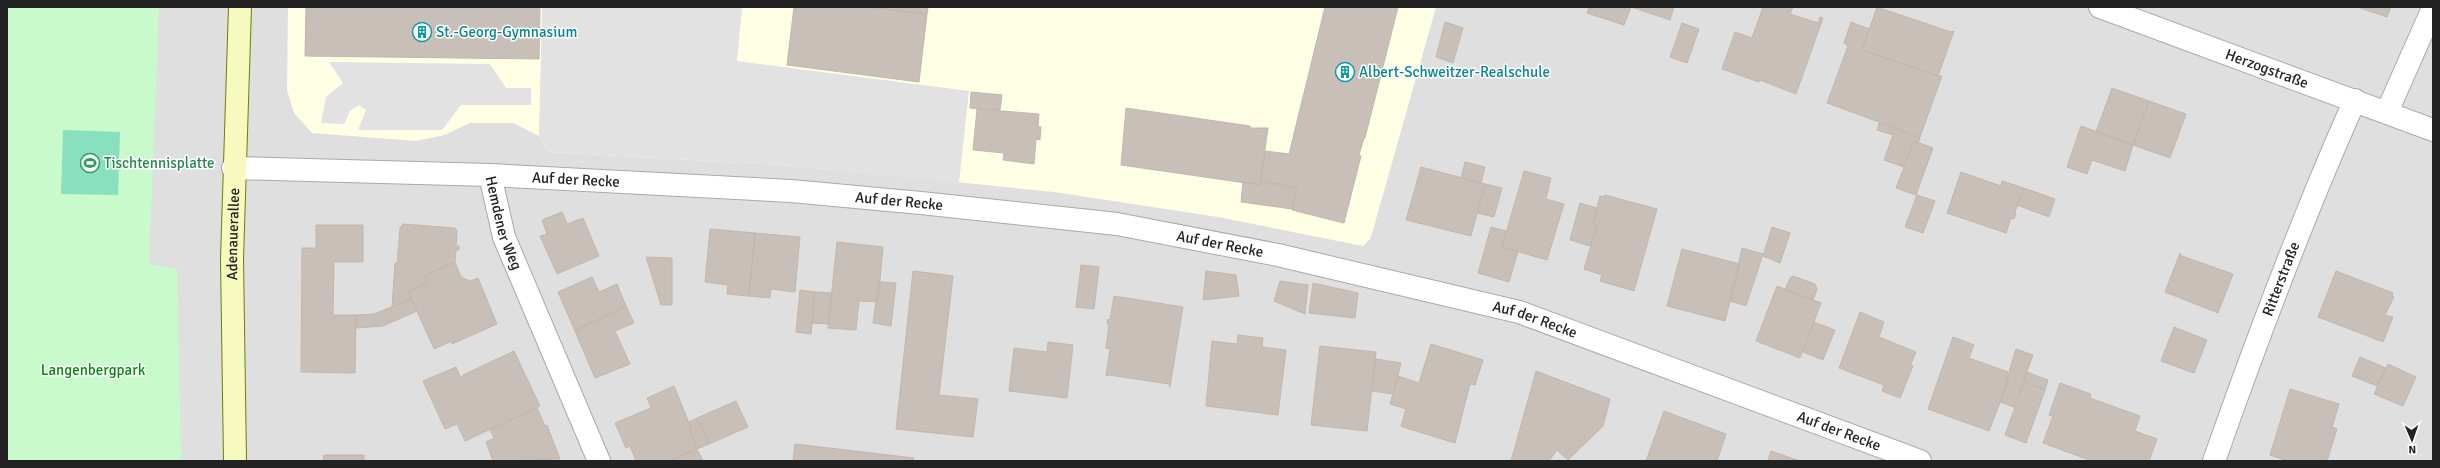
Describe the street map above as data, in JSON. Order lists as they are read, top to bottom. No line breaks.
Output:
{"streets":{"main road":["Adenauerallee"],"street":["Herzogstraße","Auf der Recke","Hemdener Weg","Ritterstraße"]},"crossings":[["Herzogstraße","Ritterstraße"],["Auf der Recke","Hemdener Weg"],["Hemdener Weg","Adenauerallee"]],"parks":["Langenbergpark"],"places":{"building":["St.-Georg-Gymnasium","Albert-Schweitzer-Realschule"],"sports":["Tischtennisplatte"]},"north":"bottom"}
